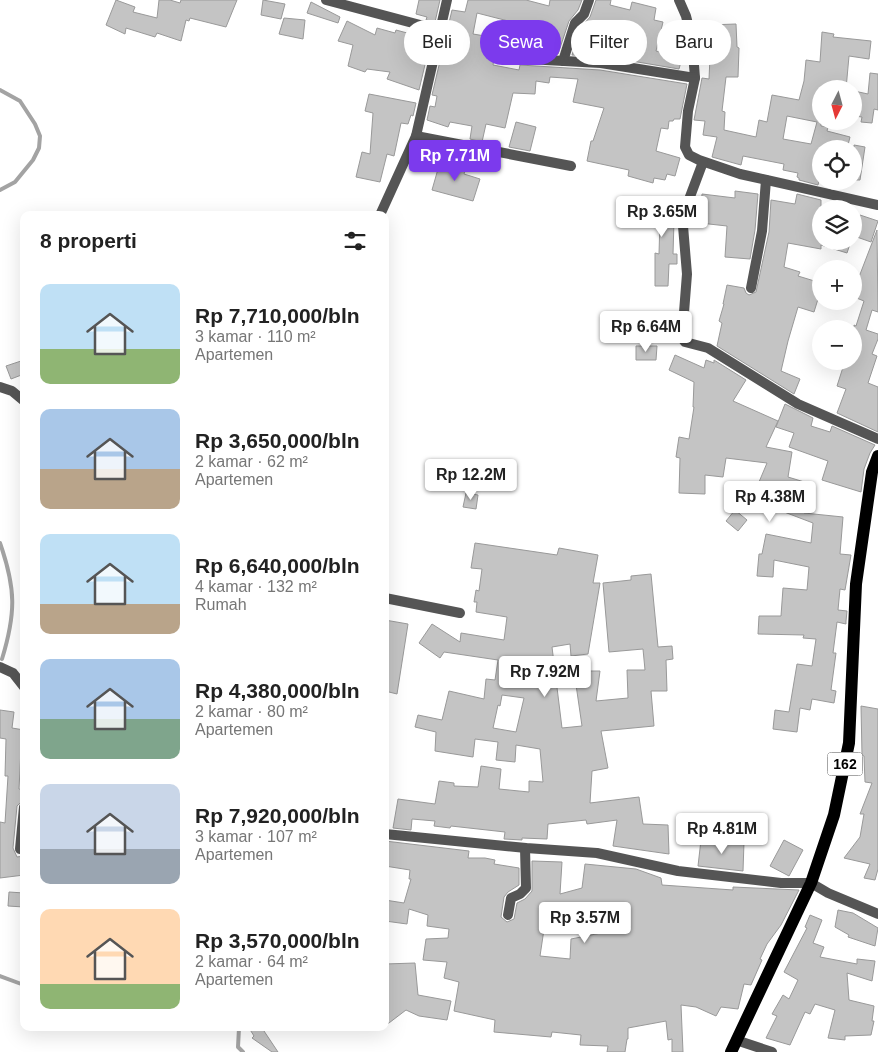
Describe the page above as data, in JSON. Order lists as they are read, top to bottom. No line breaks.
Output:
{"streets":{"main road":["162"]},"north":"bottom","page":{"chip":["Beli","Sewa","Filter","Baru"],"map_buttons":["+","−"],"price":["Rp 7.71M","Rp 3.65M","Rp 6.64M","Rp 12.2M","Rp 4.38M","Rp 7.92M","Rp 4.81M","Rp 3.57M"],"heading":"8 properti","list":[{"name":"Rp 7,710,000/bln","note":"3 kamar · 110 m² · Apartemen"},{"name":"Rp 3,650,000/bln","note":"2 kamar · 62 m² · Apartemen"},{"name":"Rp 6,640,000/bln","note":"4 kamar · 132 m² · Rumah"},{"name":"Rp 4,380,000/bln","note":"2 kamar · 80 m² · Apartemen"},{"name":"Rp 7,920,000/bln","note":"3 kamar · 107 m² · Apartemen"},{"name":"Rp 3,570,000/bln","note":"2 kamar · 64 m² · Apartemen"}]}}
